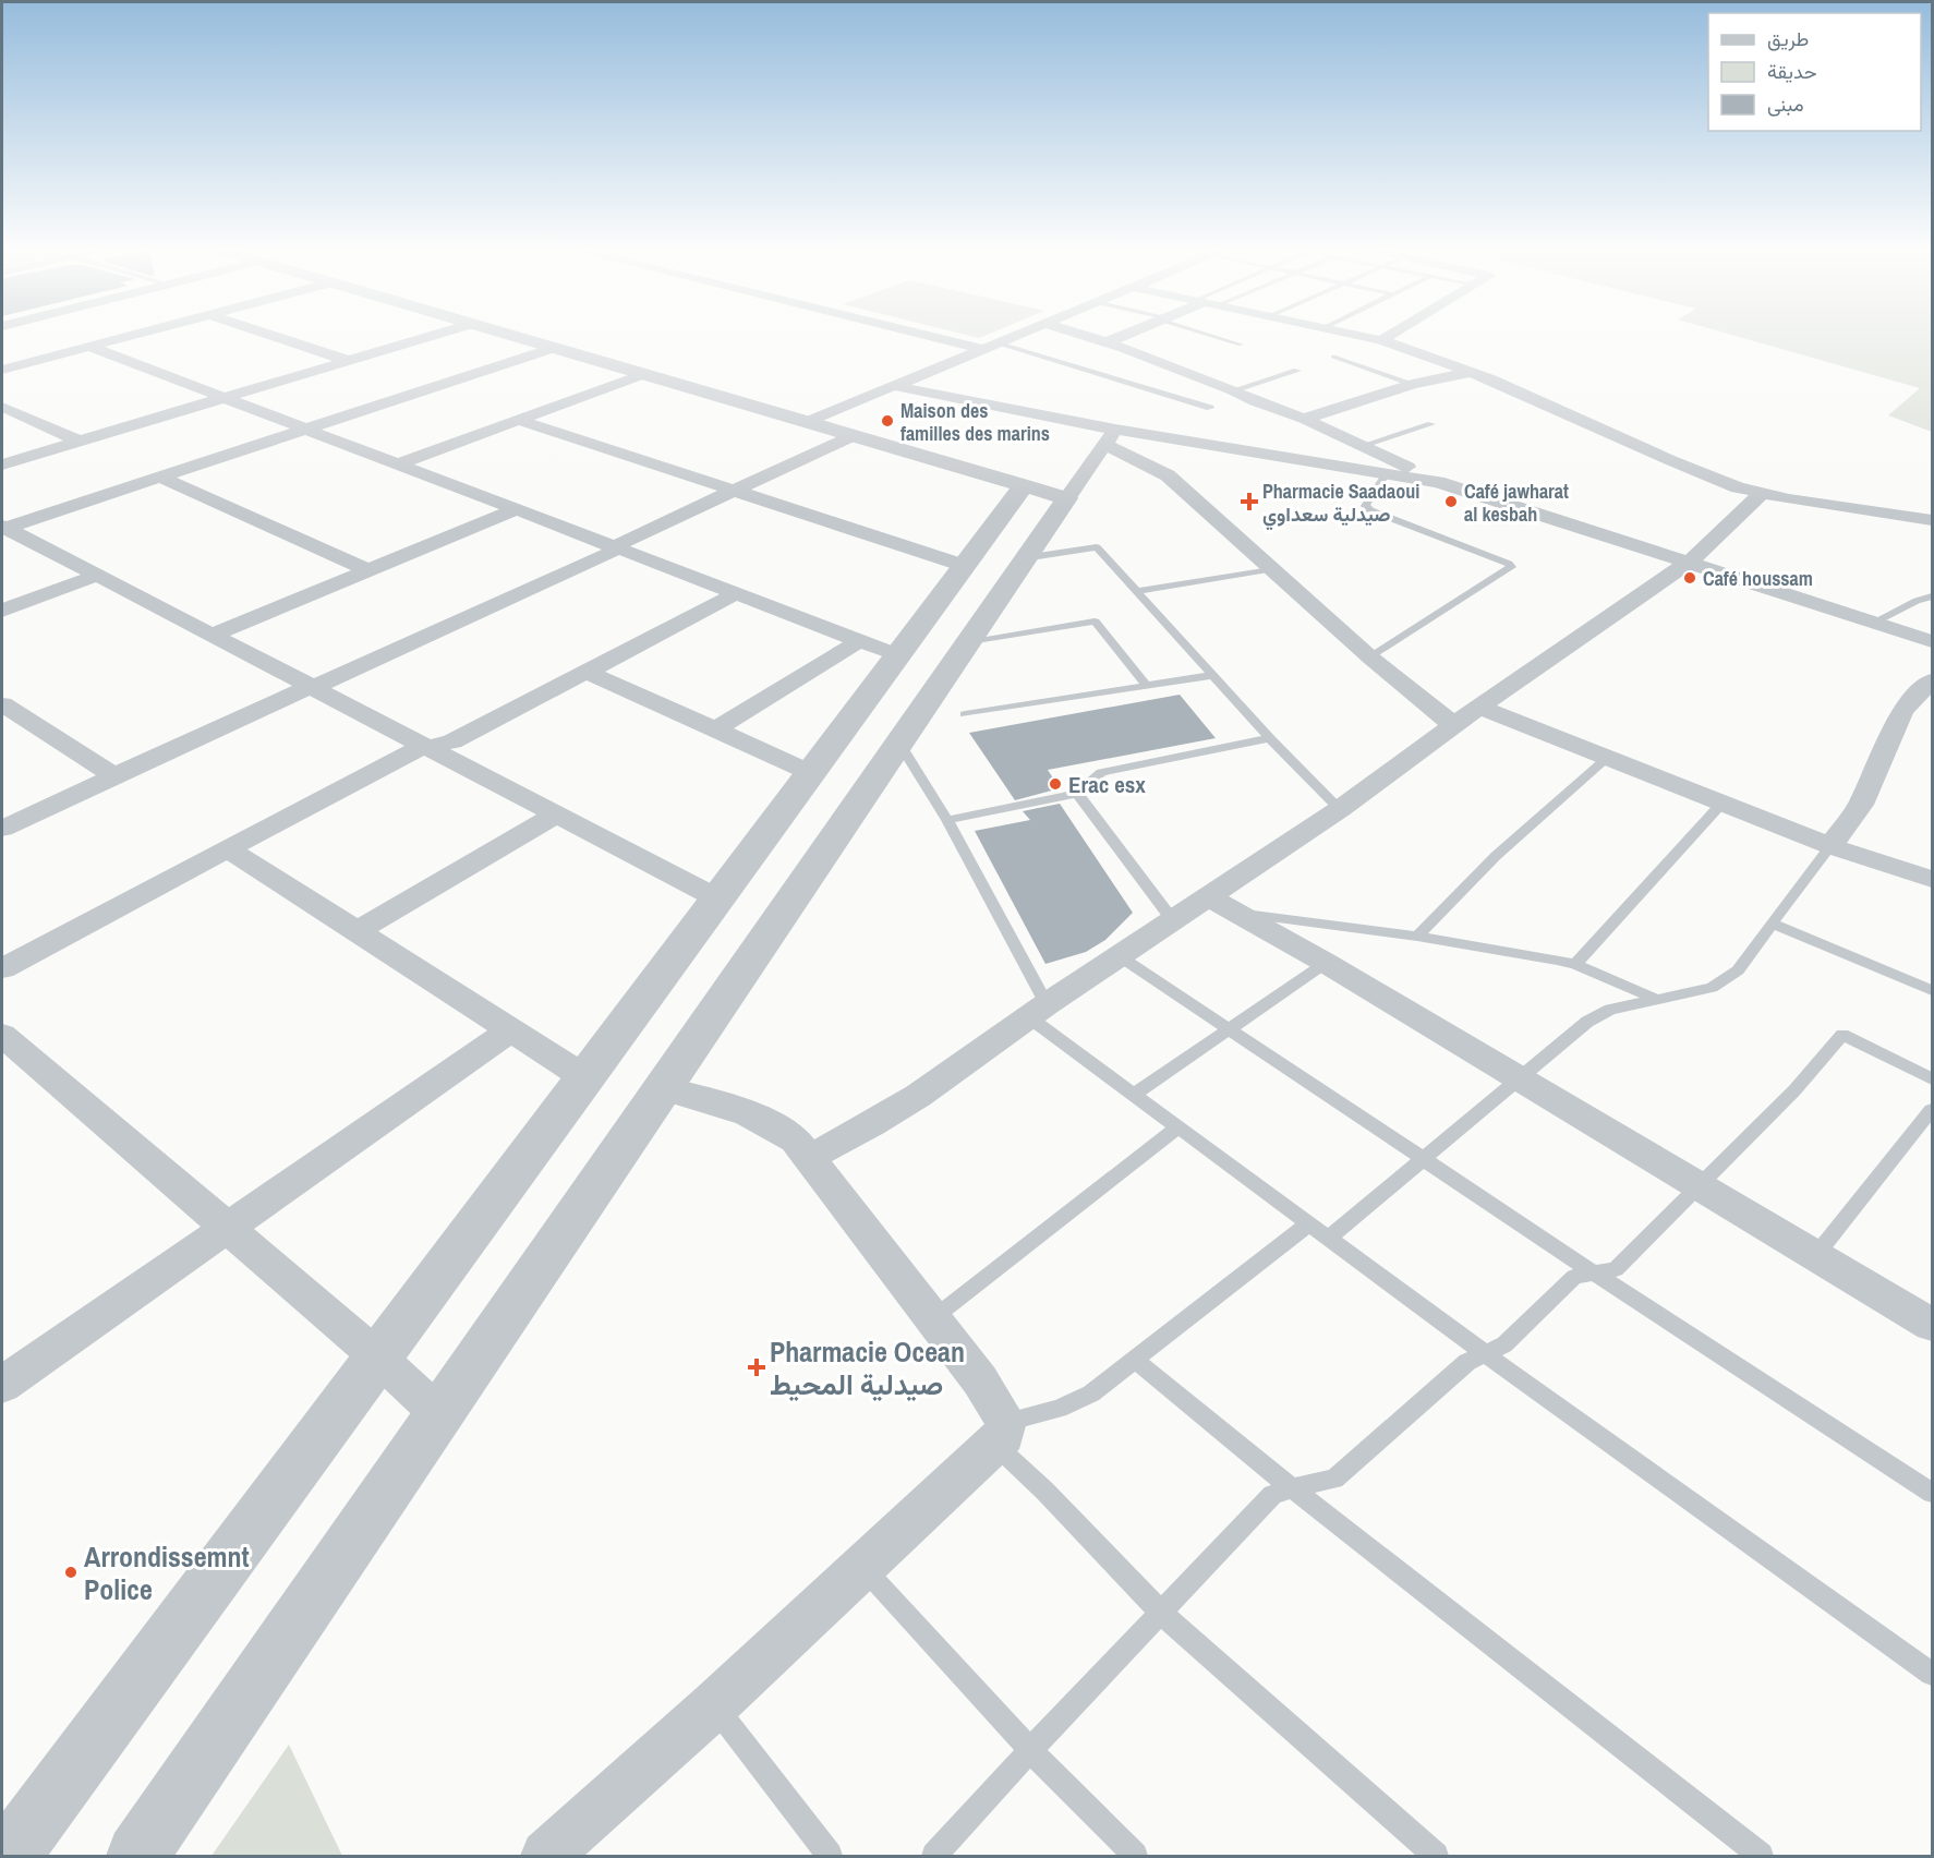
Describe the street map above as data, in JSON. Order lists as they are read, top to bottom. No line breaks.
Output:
{"places":{"other":["Maison des familles des marins","Café jawharat al kesbah","Café houssam","Erac esx","Arrondissemnt Police"],"health":["Pharmacie Saadaoui صيدلية سعداوي","Pharmacie Ocean صيدلية المحيط"]},"legend":["طريق","حديقة","مبنى"]}
